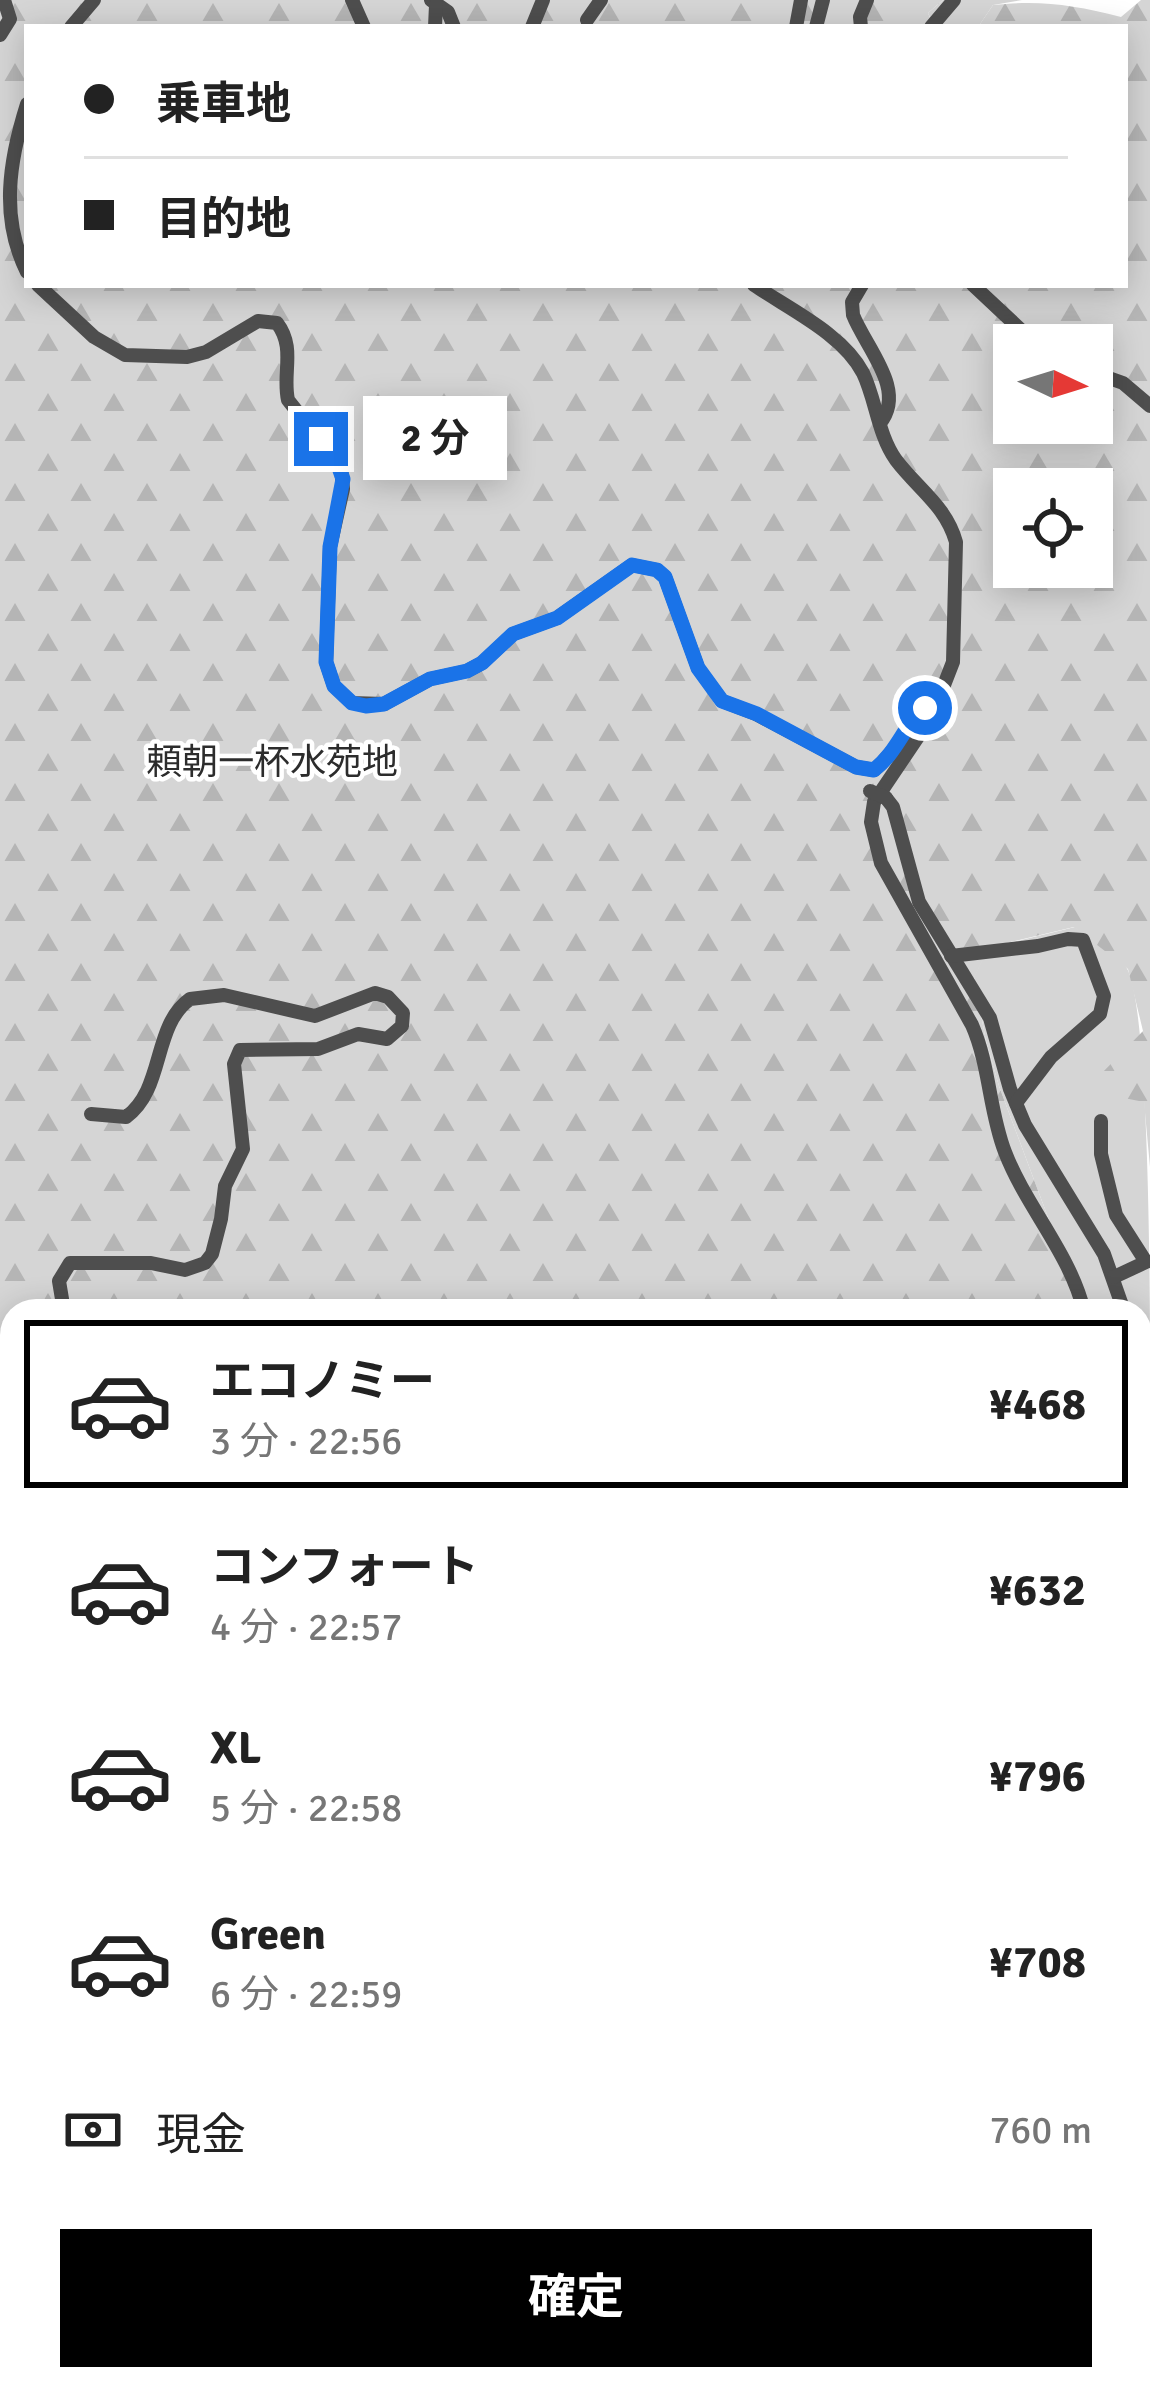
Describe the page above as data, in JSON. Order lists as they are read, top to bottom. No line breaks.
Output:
{"parks":["頼朝一杯水苑地"],"north":"right","page":{"banner":["乗車地","目的地"],"bubble":"2 分","list":[{"name":"エコノミー","note":"3 分 · 22:56","value":"¥468"},{"name":"コンフォート","note":"4 分 · 22:57","value":"¥632"},{"name":"XL","note":"5 分 · 22:58","value":"¥796"},{"name":"Green","note":"6 分 · 22:59","value":"¥708"}],"pay":["現金","760 m"],"buttons":"確定"}}
